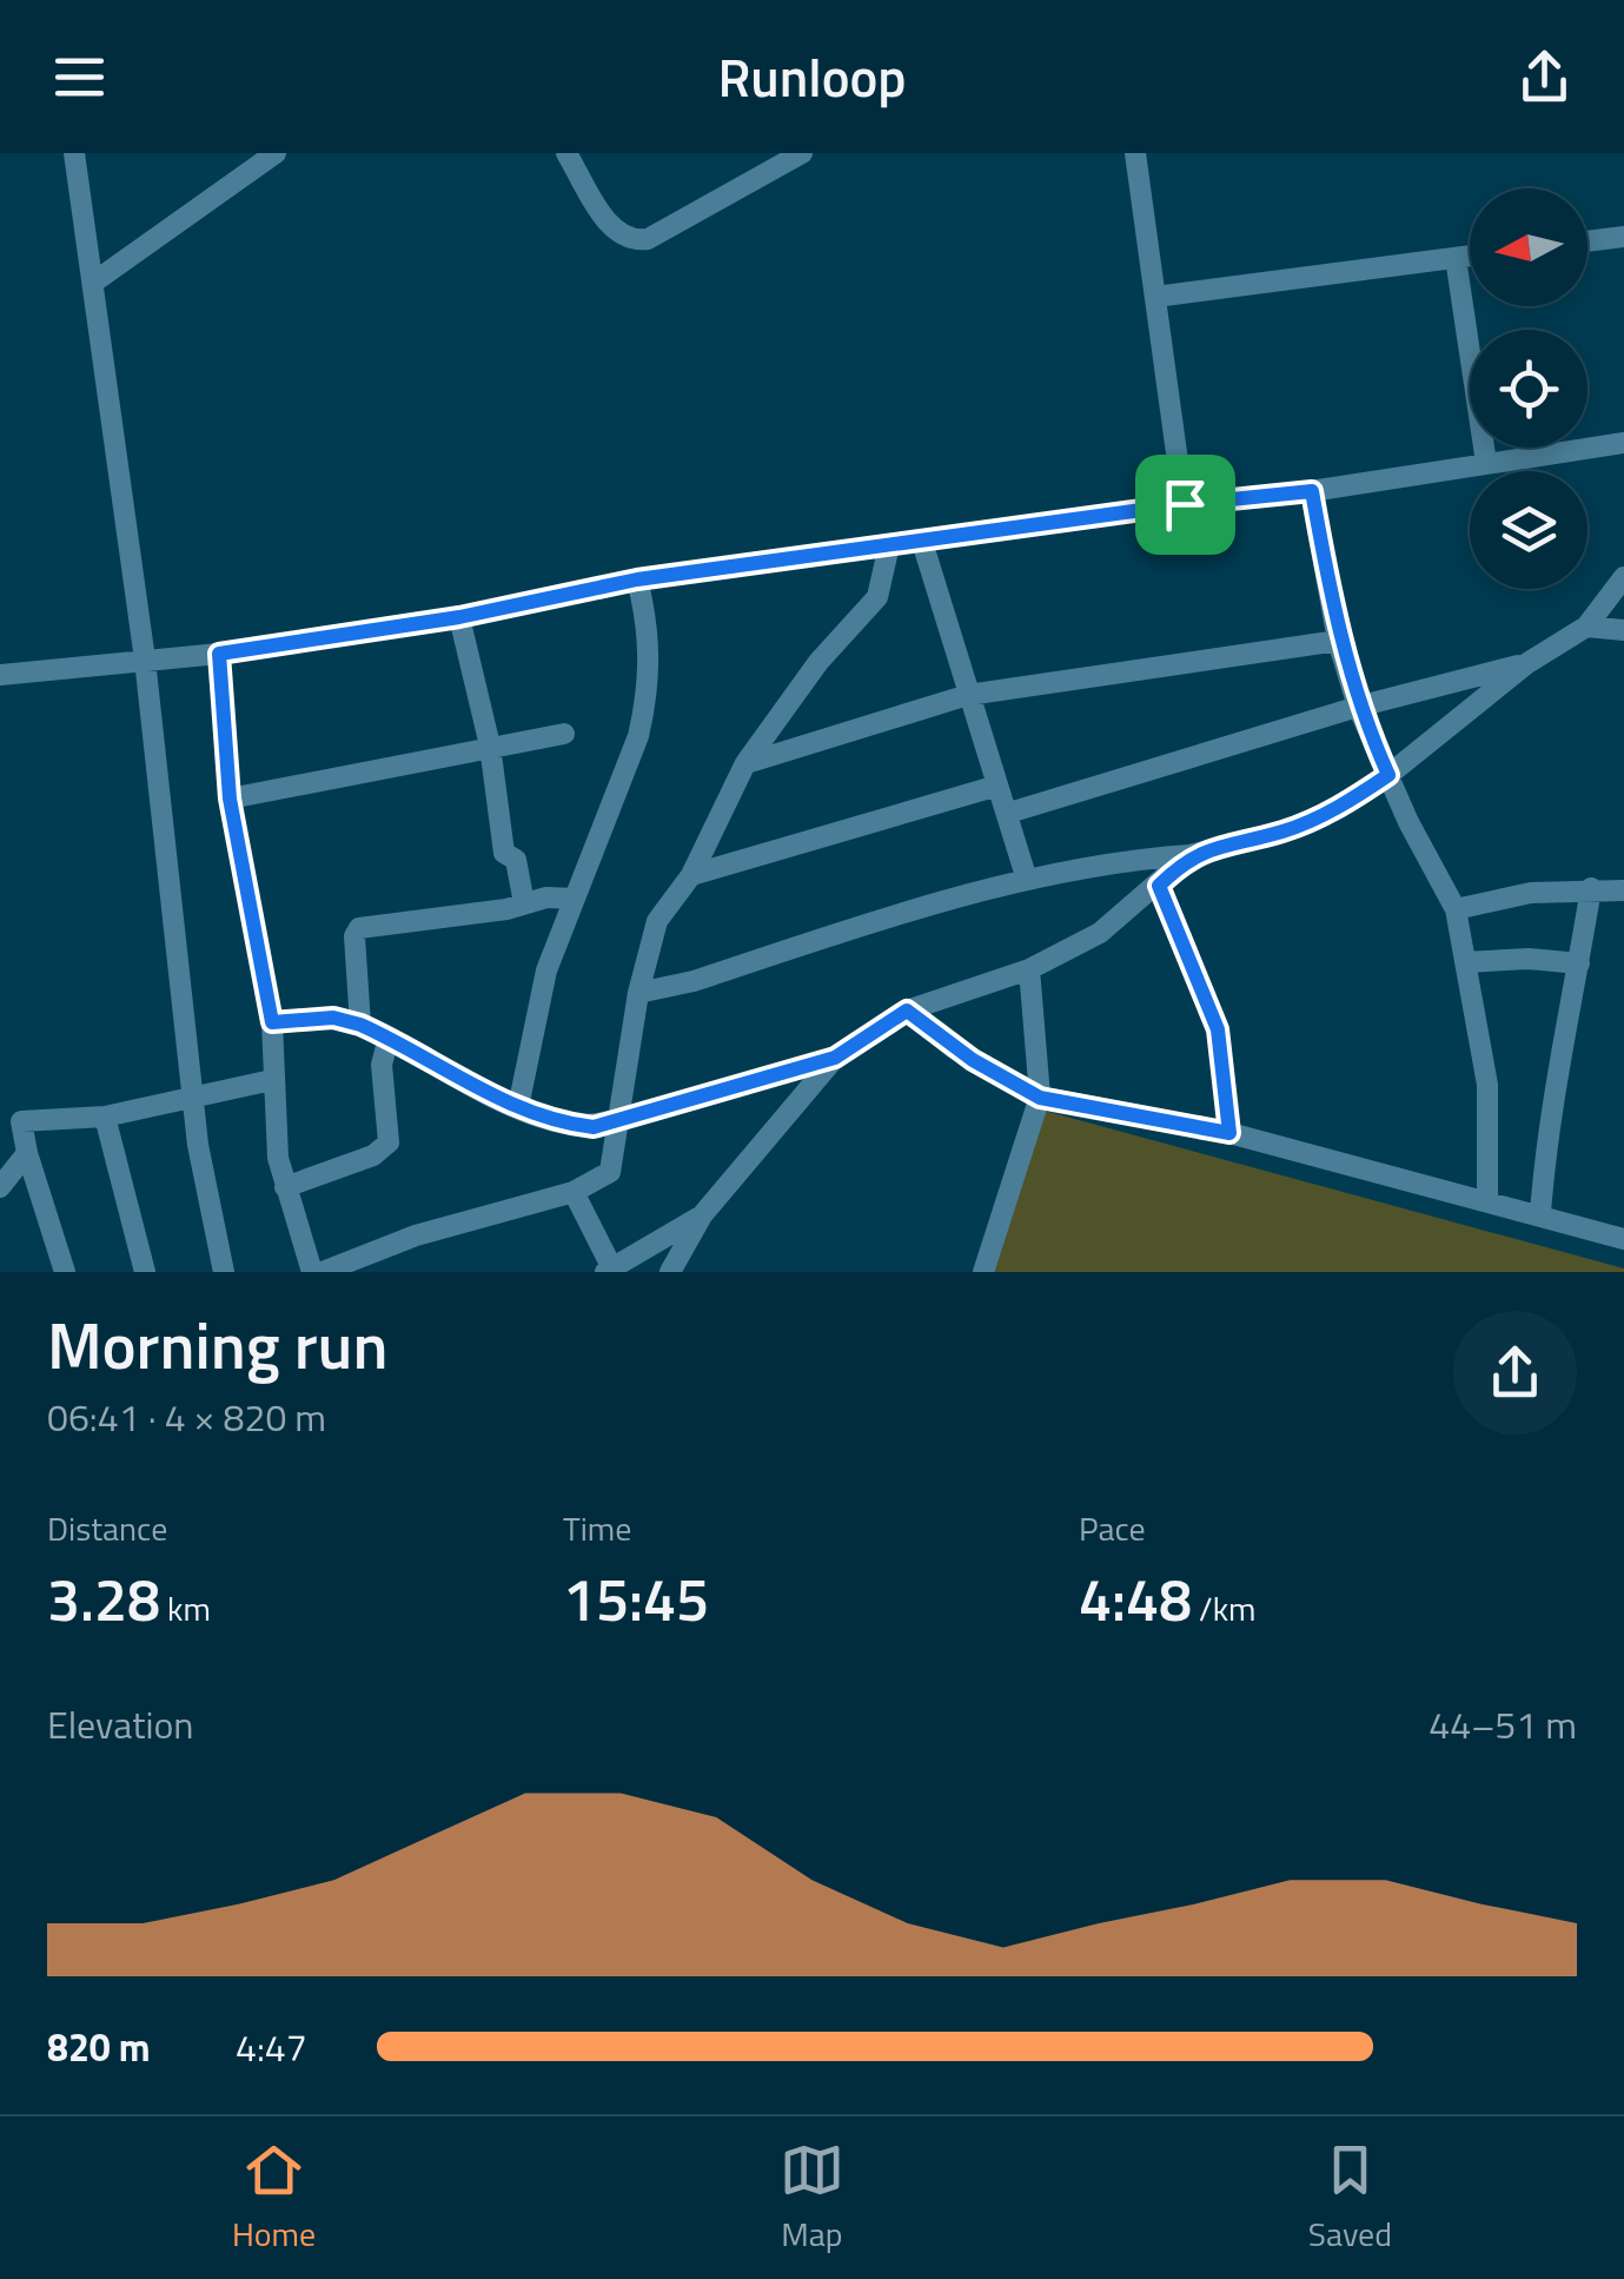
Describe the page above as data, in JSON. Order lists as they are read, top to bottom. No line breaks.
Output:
{"north":"left","page":{"header":"Runloop","heading":["Morning run","06:41 · 4 × 820 m"],"stats":[["Distance","3.28 km"],["Time","15:45"],["Pace","4:48 /km"]],"chart":["Elevation","44–51 m"],"list":[{"name":"820 m","note":"4:47"}],"tabs":["Home","Map","Saved"]}}
